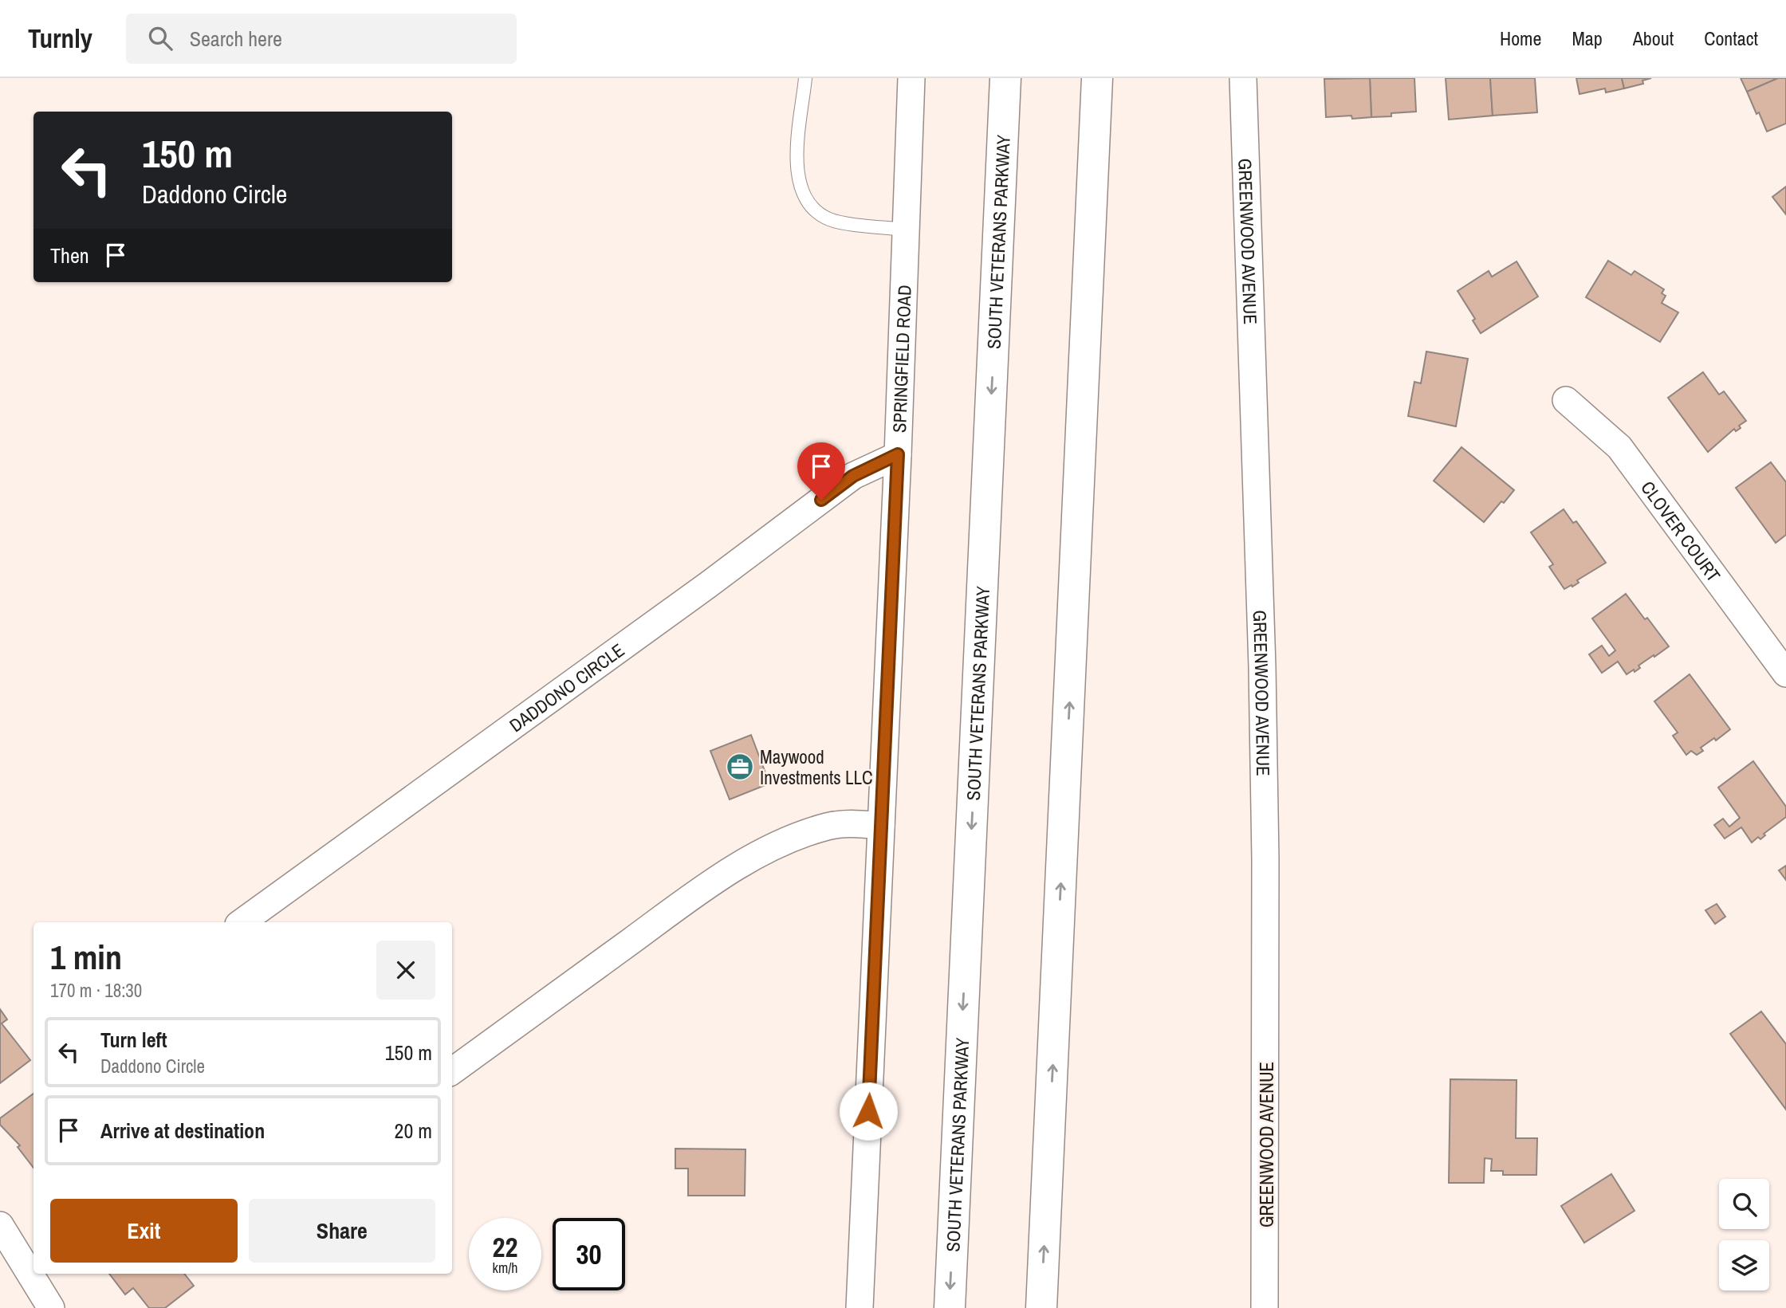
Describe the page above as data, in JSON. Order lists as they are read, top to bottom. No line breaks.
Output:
{"streets":{"highway":["SOUTH VETERANS PARKWAY"],"street":["GREENWOOD AVENUE","SPRINGFIELD ROAD","CLOVER COURT","DADDONO CIRCLE"]},"crossings":[["SPRINGFIELD ROAD","DADDONO CIRCLE"]],"places":{"office":["Maywood Investments LLC"]},"page":{"header":"Turnly","search":"Search here","nav":["Home","Map","About","Contact"],"turn":["150 m","Daddono Circle"],"then":"Then","heading":["1 min","170 m · 18:30"],"list":[{"name":"Turn left","note":"Daddono Circle","value":"150 m"},{"name":"Arrive at destination","value":"20 m"}],"buttons":["Exit","Share"],"speed":"22 km/h","limit":"30"}}
